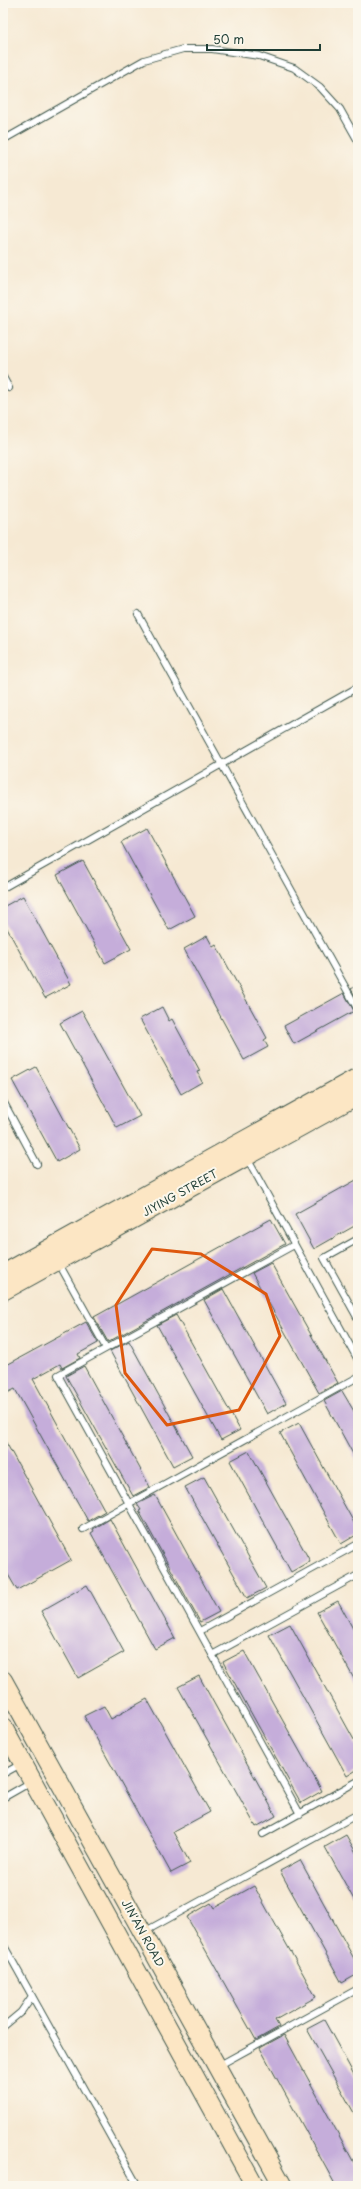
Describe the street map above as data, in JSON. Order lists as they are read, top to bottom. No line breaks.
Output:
{"streets":{"main road":["JIYING STREET","JIN'AN ROAD"]},"scale_bar":"50 m"}
